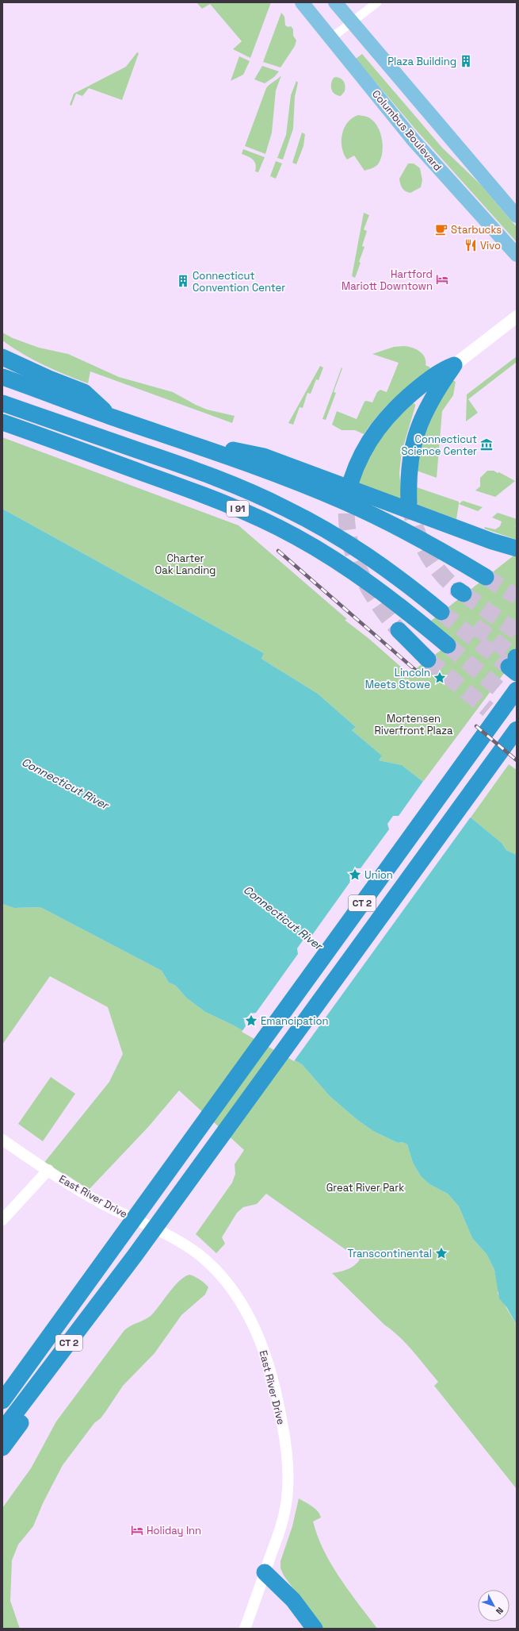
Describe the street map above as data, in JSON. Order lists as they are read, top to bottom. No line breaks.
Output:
{"streets":{"highway":["I 91","CT 2"],"main road":["Columbus Boulevard"],"street":["East River Drive"]},"water":["Connecticut River"],"parks":["Charter Oak Landing","Mortensen Riverfront Plaza","Great River Park"],"places":{"building":["Plaza Building","Connecticut Convention Center"],"cafe":["Starbucks"],"restaurant":["Vivo"],"hotel":["Hartford Mariott Downtown","Holiday Inn"],"museum":["Connecticut Science Center"],"place":["Lincoln Meets Stowe","Union","Emancipation","Transcontinental"]},"north":"bottom right"}
